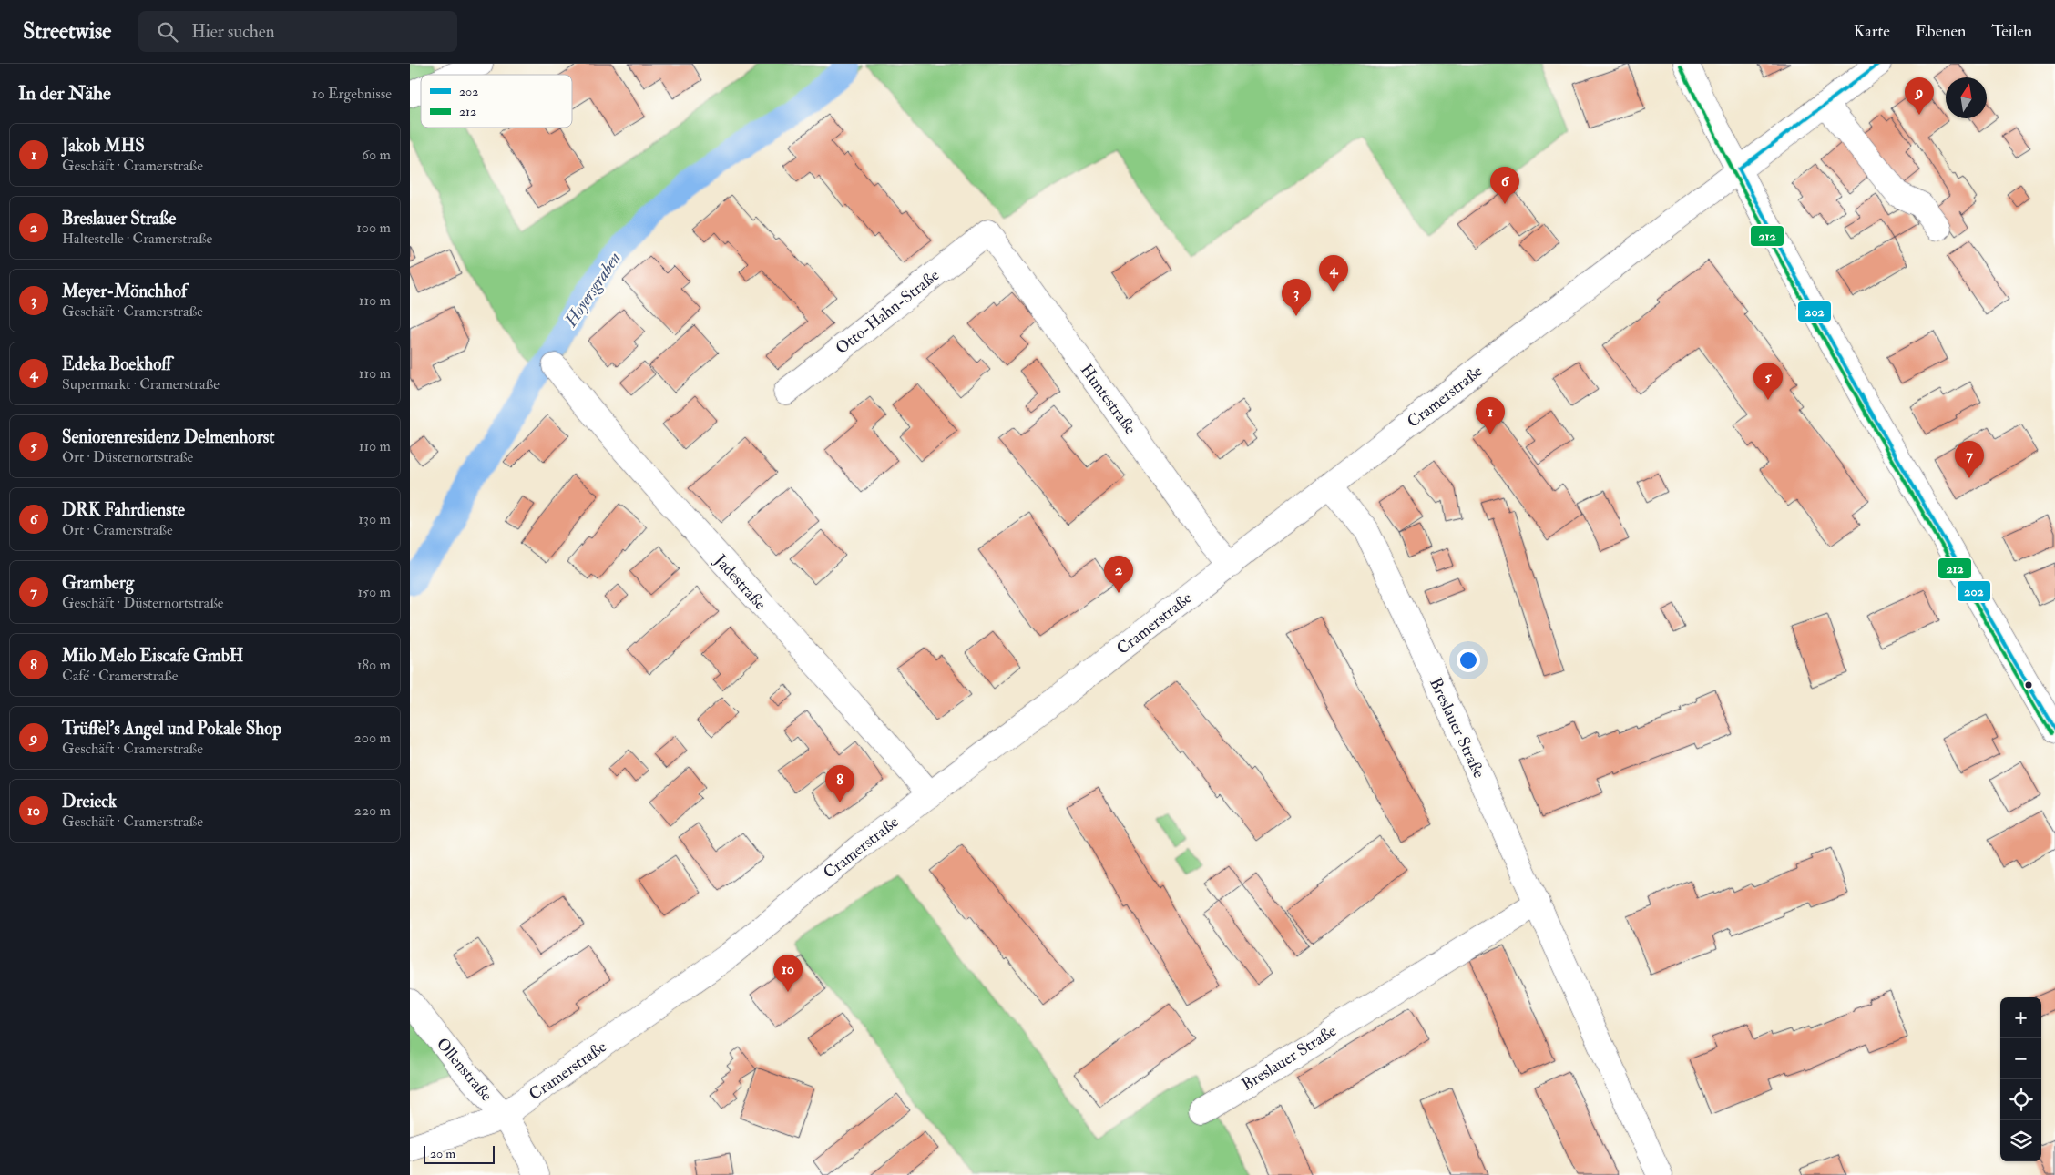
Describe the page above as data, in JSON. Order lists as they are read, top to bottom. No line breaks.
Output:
{"streets":{"street":["Otto-Hahn-Straße","Cramerstraße","Huntestraße","Jadestraße","Breslauer Straße","Ollenstraße"]},"crossings":[["Otto-Hahn-Straße","Huntestraße"],["Cramerstraße","Huntestraße"],["Cramerstraße","Jadestraße"],["Cramerstraße","Breslauer Straße"],["Cramerstraße","Ollenstraße"]],"water":["Hoyersgraben"],"lines":["transit line 202","transit line 212"],"legend":["202","212"],"scale_bar":"20 m","north":"top","page":{"header":"Streetwise","search":"Hier suchen","nav":["Karte","Ebenen","Teilen"],"heading":["In der Nähe","10 Ergebnisse"],"pins":["9","6","4","3","5","1","7","2","8","10"],"list":[{"mark":"1","name":"Jakob MHS","note":"Geschäft · Cramerstraße","value":"60 m"},{"mark":"2","name":"Breslauer Straße","note":"Haltestelle · Cramerstraße","value":"100 m"},{"mark":"3","name":"Meyer-Mönchhof","note":"Geschäft · Cramerstraße","value":"110 m"},{"mark":"4","name":"Edeka Boekhoff","note":"Supermarkt · Cramerstraße","value":"110 m"},{"mark":"5","name":"Seniorenresidenz Delmenhorst","note":"Ort · Düsternortstraße","value":"110 m"},{"mark":"6","name":"DRK Fahrdienste","note":"Ort · Cramerstraße","value":"130 m"},{"mark":"7","name":"Gramberg","note":"Geschäft · Düsternortstraße","value":"150 m"},{"mark":"8","name":"Milo Melo Eiscafe GmbH","note":"Café · Cramerstraße","value":"180 m"},{"mark":"9","name":"Trüffel's Angel und Pokale Shop","note":"Geschäft · Cramerstraße","value":"200 m"},{"mark":"10","name":"Dreieck","note":"Geschäft · Cramerstraße","value":"220 m"}],"map_buttons":["+","−"],"scale":"20 m"}}
